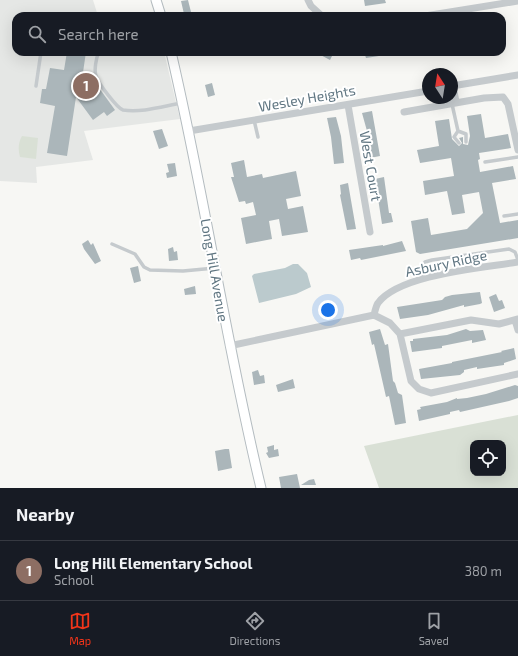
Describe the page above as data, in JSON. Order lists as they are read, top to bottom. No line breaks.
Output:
{"streets":{"street":["Wesley Heights","West Court","Asbury Ridge","Long Hill Avenue"]},"crossings":[["Wesley Heights","West Court"],["Wesley Heights","Long Hill Avenue"]],"north":"top","page":{"search":"Search here","pins":"1","heading":"Nearby","list":[{"mark":"1","name":"Long Hill Elementary School","note":"School","value":"380 m"}],"nav":["Map","Directions","Saved"]}}
